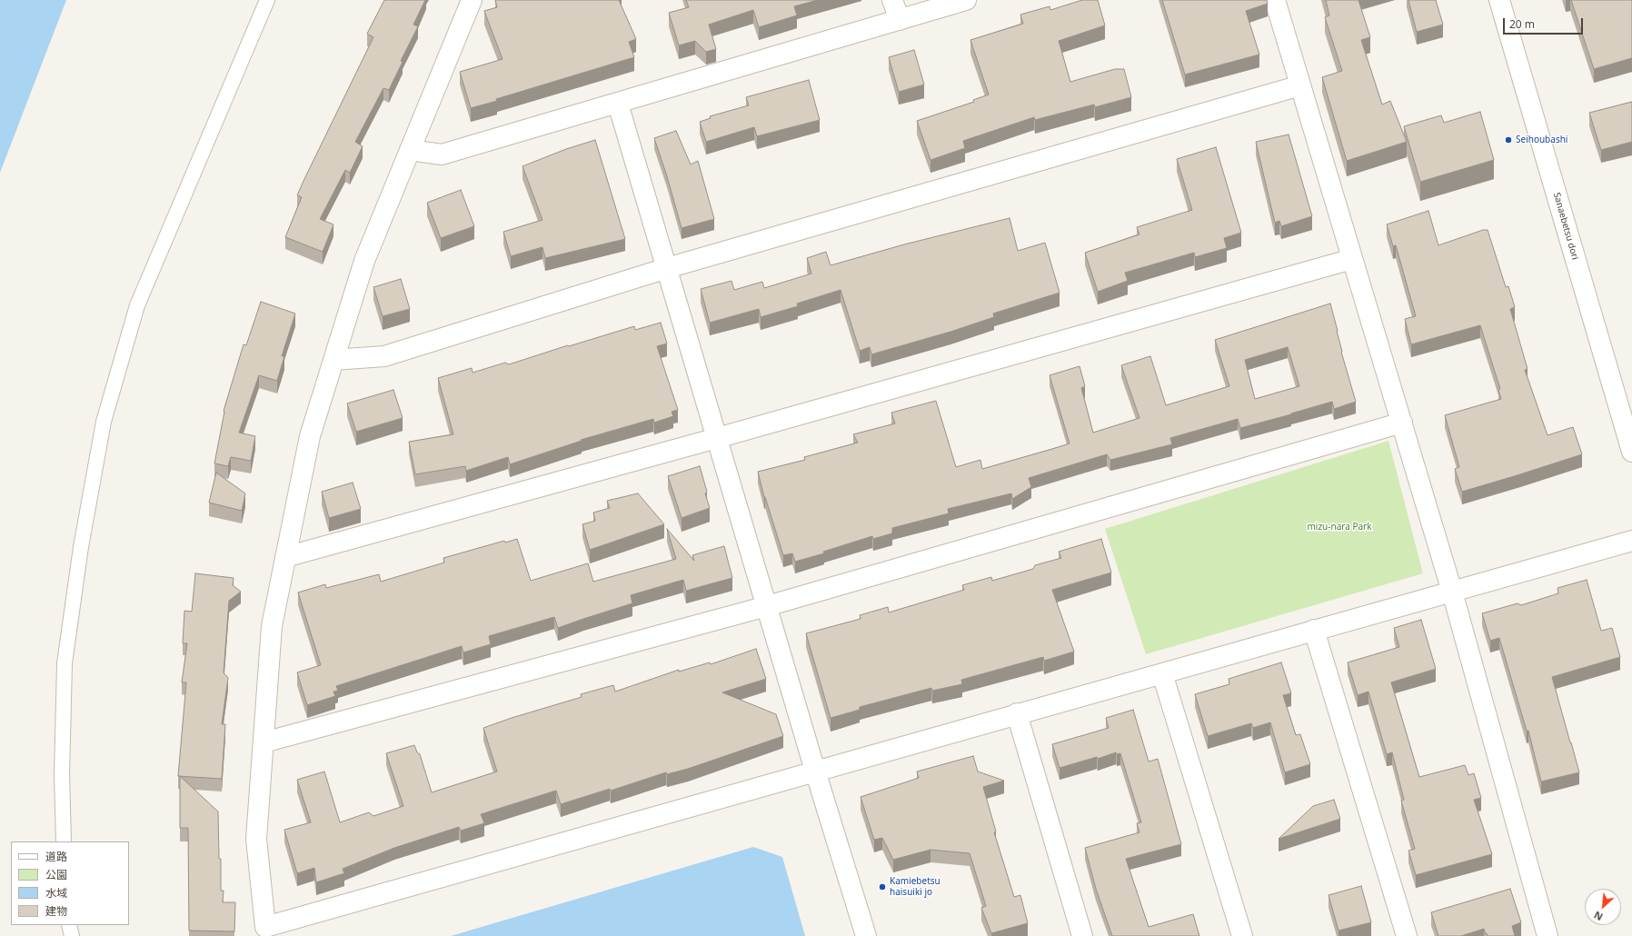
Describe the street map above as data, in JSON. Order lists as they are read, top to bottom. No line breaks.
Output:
{"streets":{"street":["Sanaebetsu dori"]},"parks":["mizu-nara Park"],"places":["Seihoubashi","Kamiebetsu haisuiki jo"],"legend":["道路","公園","水域","建物"],"scale_bar":"20 m","north":"bottom left"}
